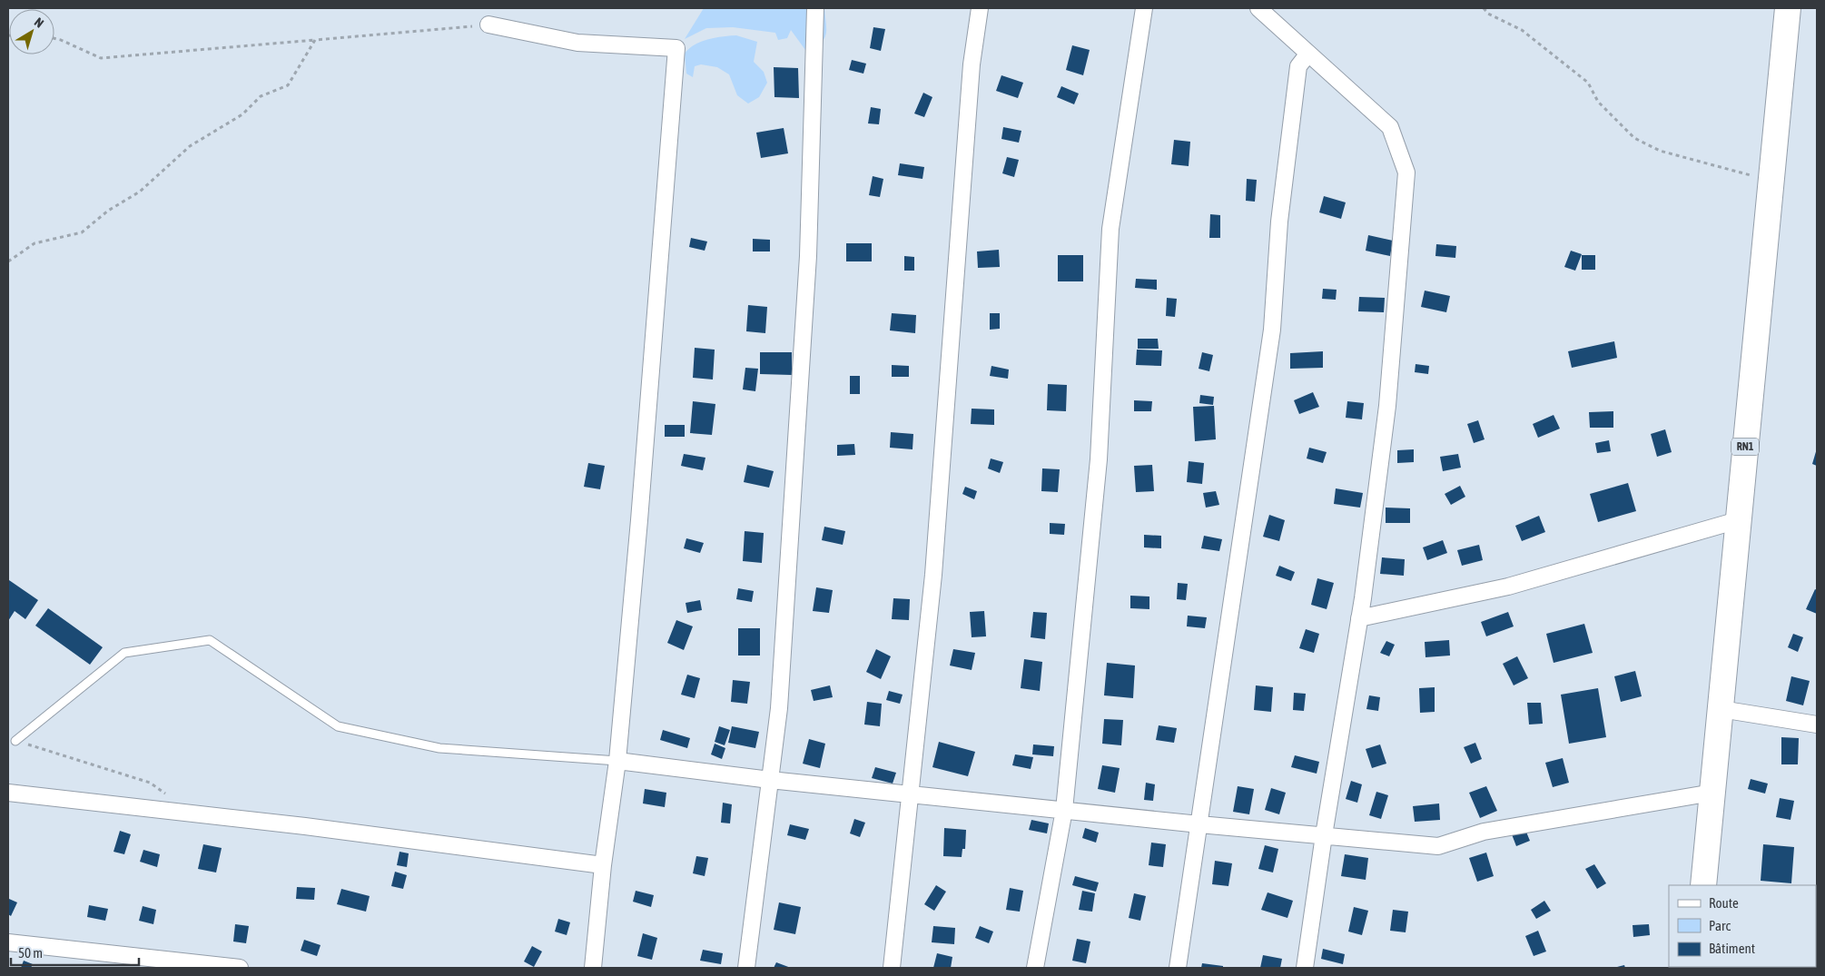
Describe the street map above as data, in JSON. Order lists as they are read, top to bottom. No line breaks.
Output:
{"streets":{"highway":["RN1"]},"legend":["Route","Parc","Bâtiment"],"scale_bar":"50 m","north":"top right"}
